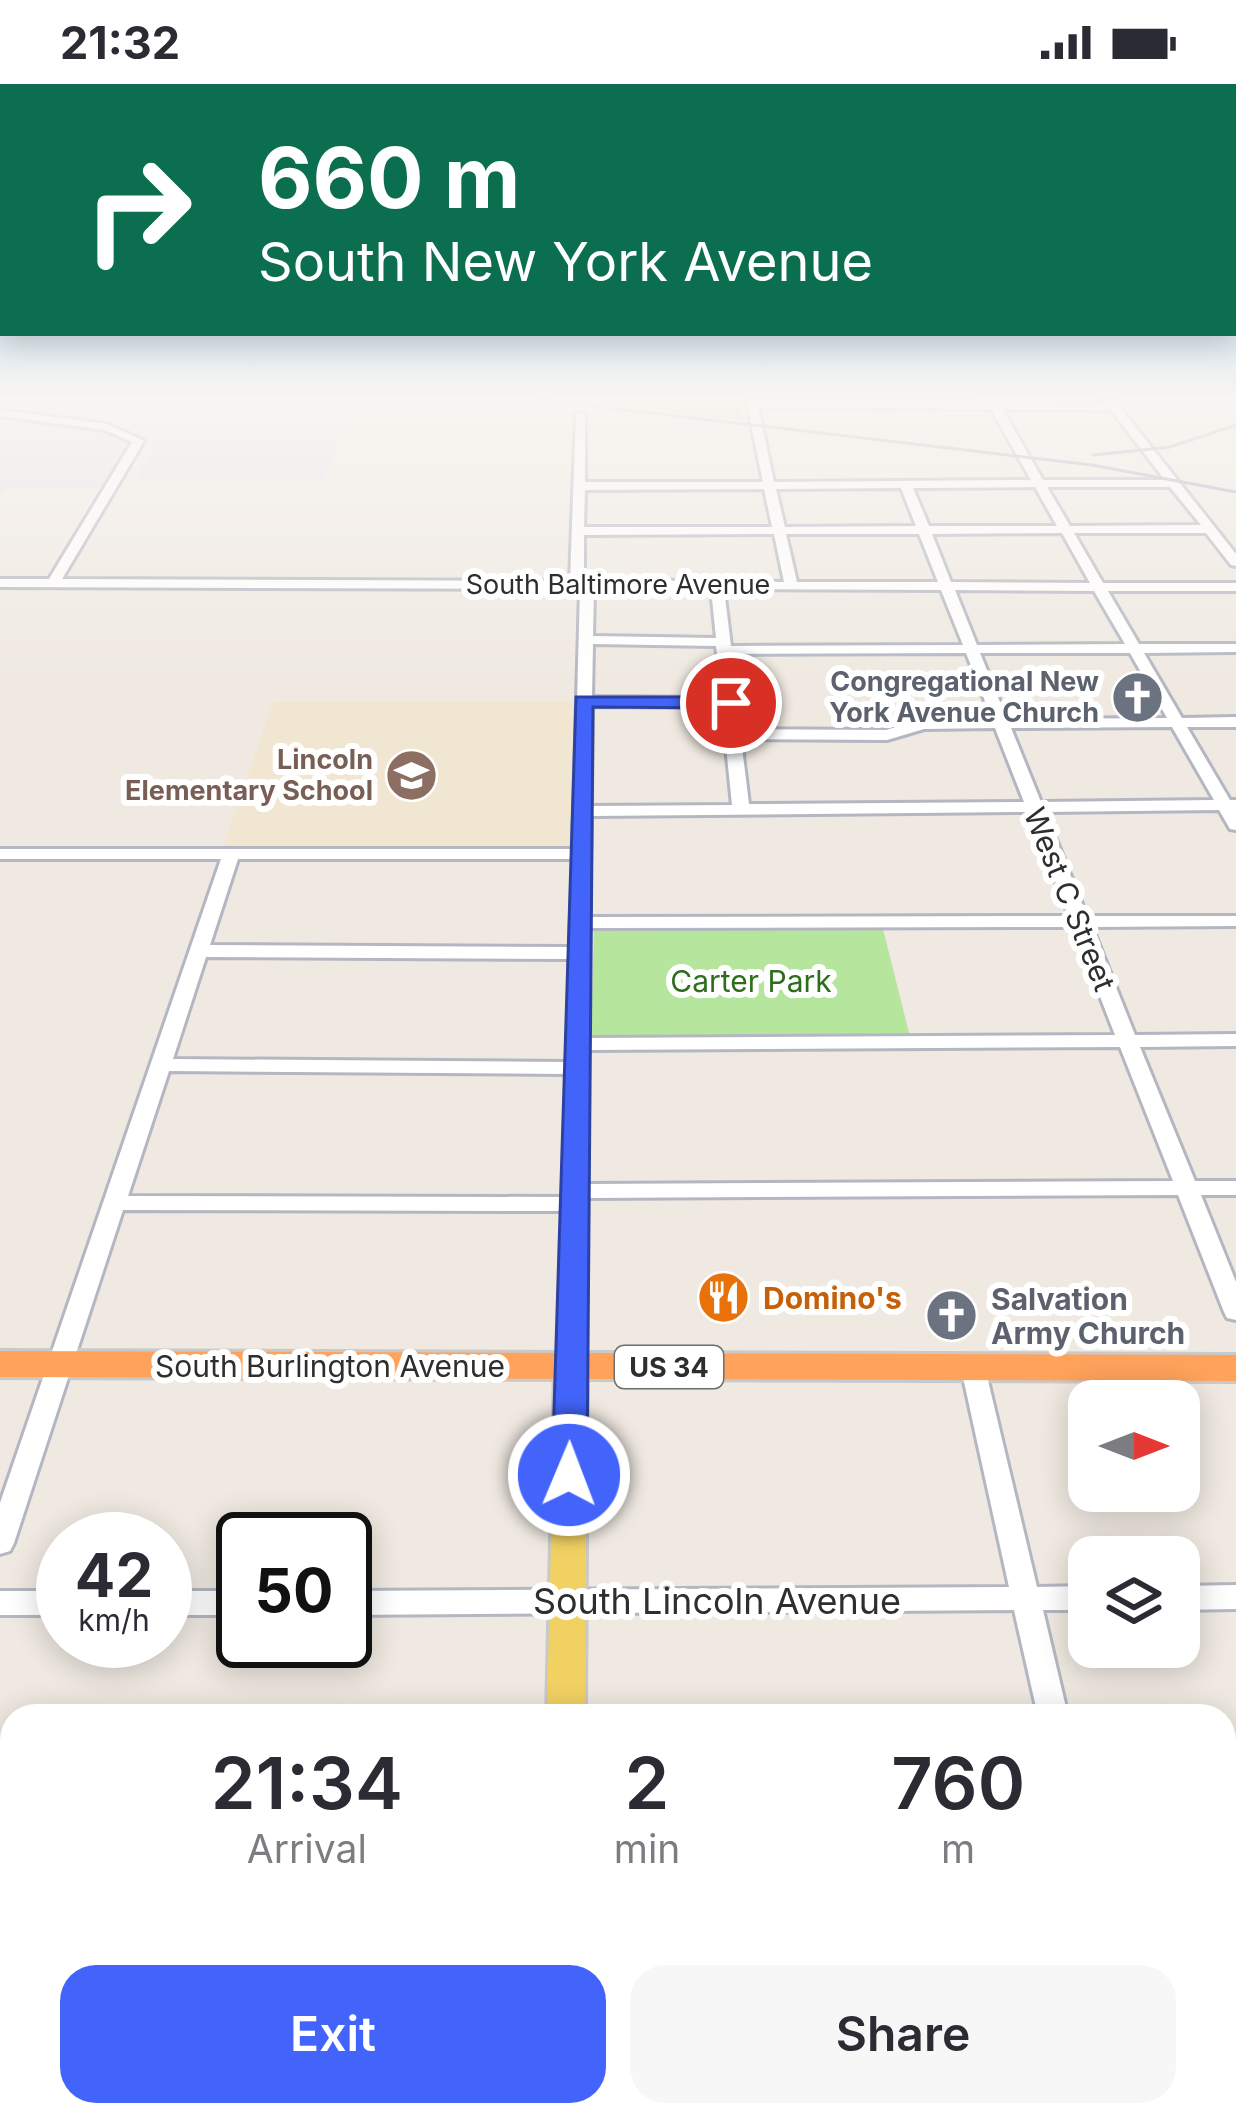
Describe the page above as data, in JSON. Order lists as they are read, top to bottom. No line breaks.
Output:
{"streets":{"highway":["South Burlington Avenue","US 34"],"street":["South Baltimore Avenue","West C Street","South Lincoln Avenue"]},"crossings":[["South Baltimore Avenue","West C Street"]],"parks":["Carter Park"],"places":{"church":["Congregational New York Avenue Church","Salvation Army Church"],"school or university":["Lincoln Elementary School"],"restaurant":["Domino's"]},"north":"right","page":{"status":"21:32","turn":["660 m","South New York Avenue"],"speed":"42 km/h","limit":"50","eta":["21:34","Arrival","2","min","760","m"],"buttons":["Exit","Share"]}}
